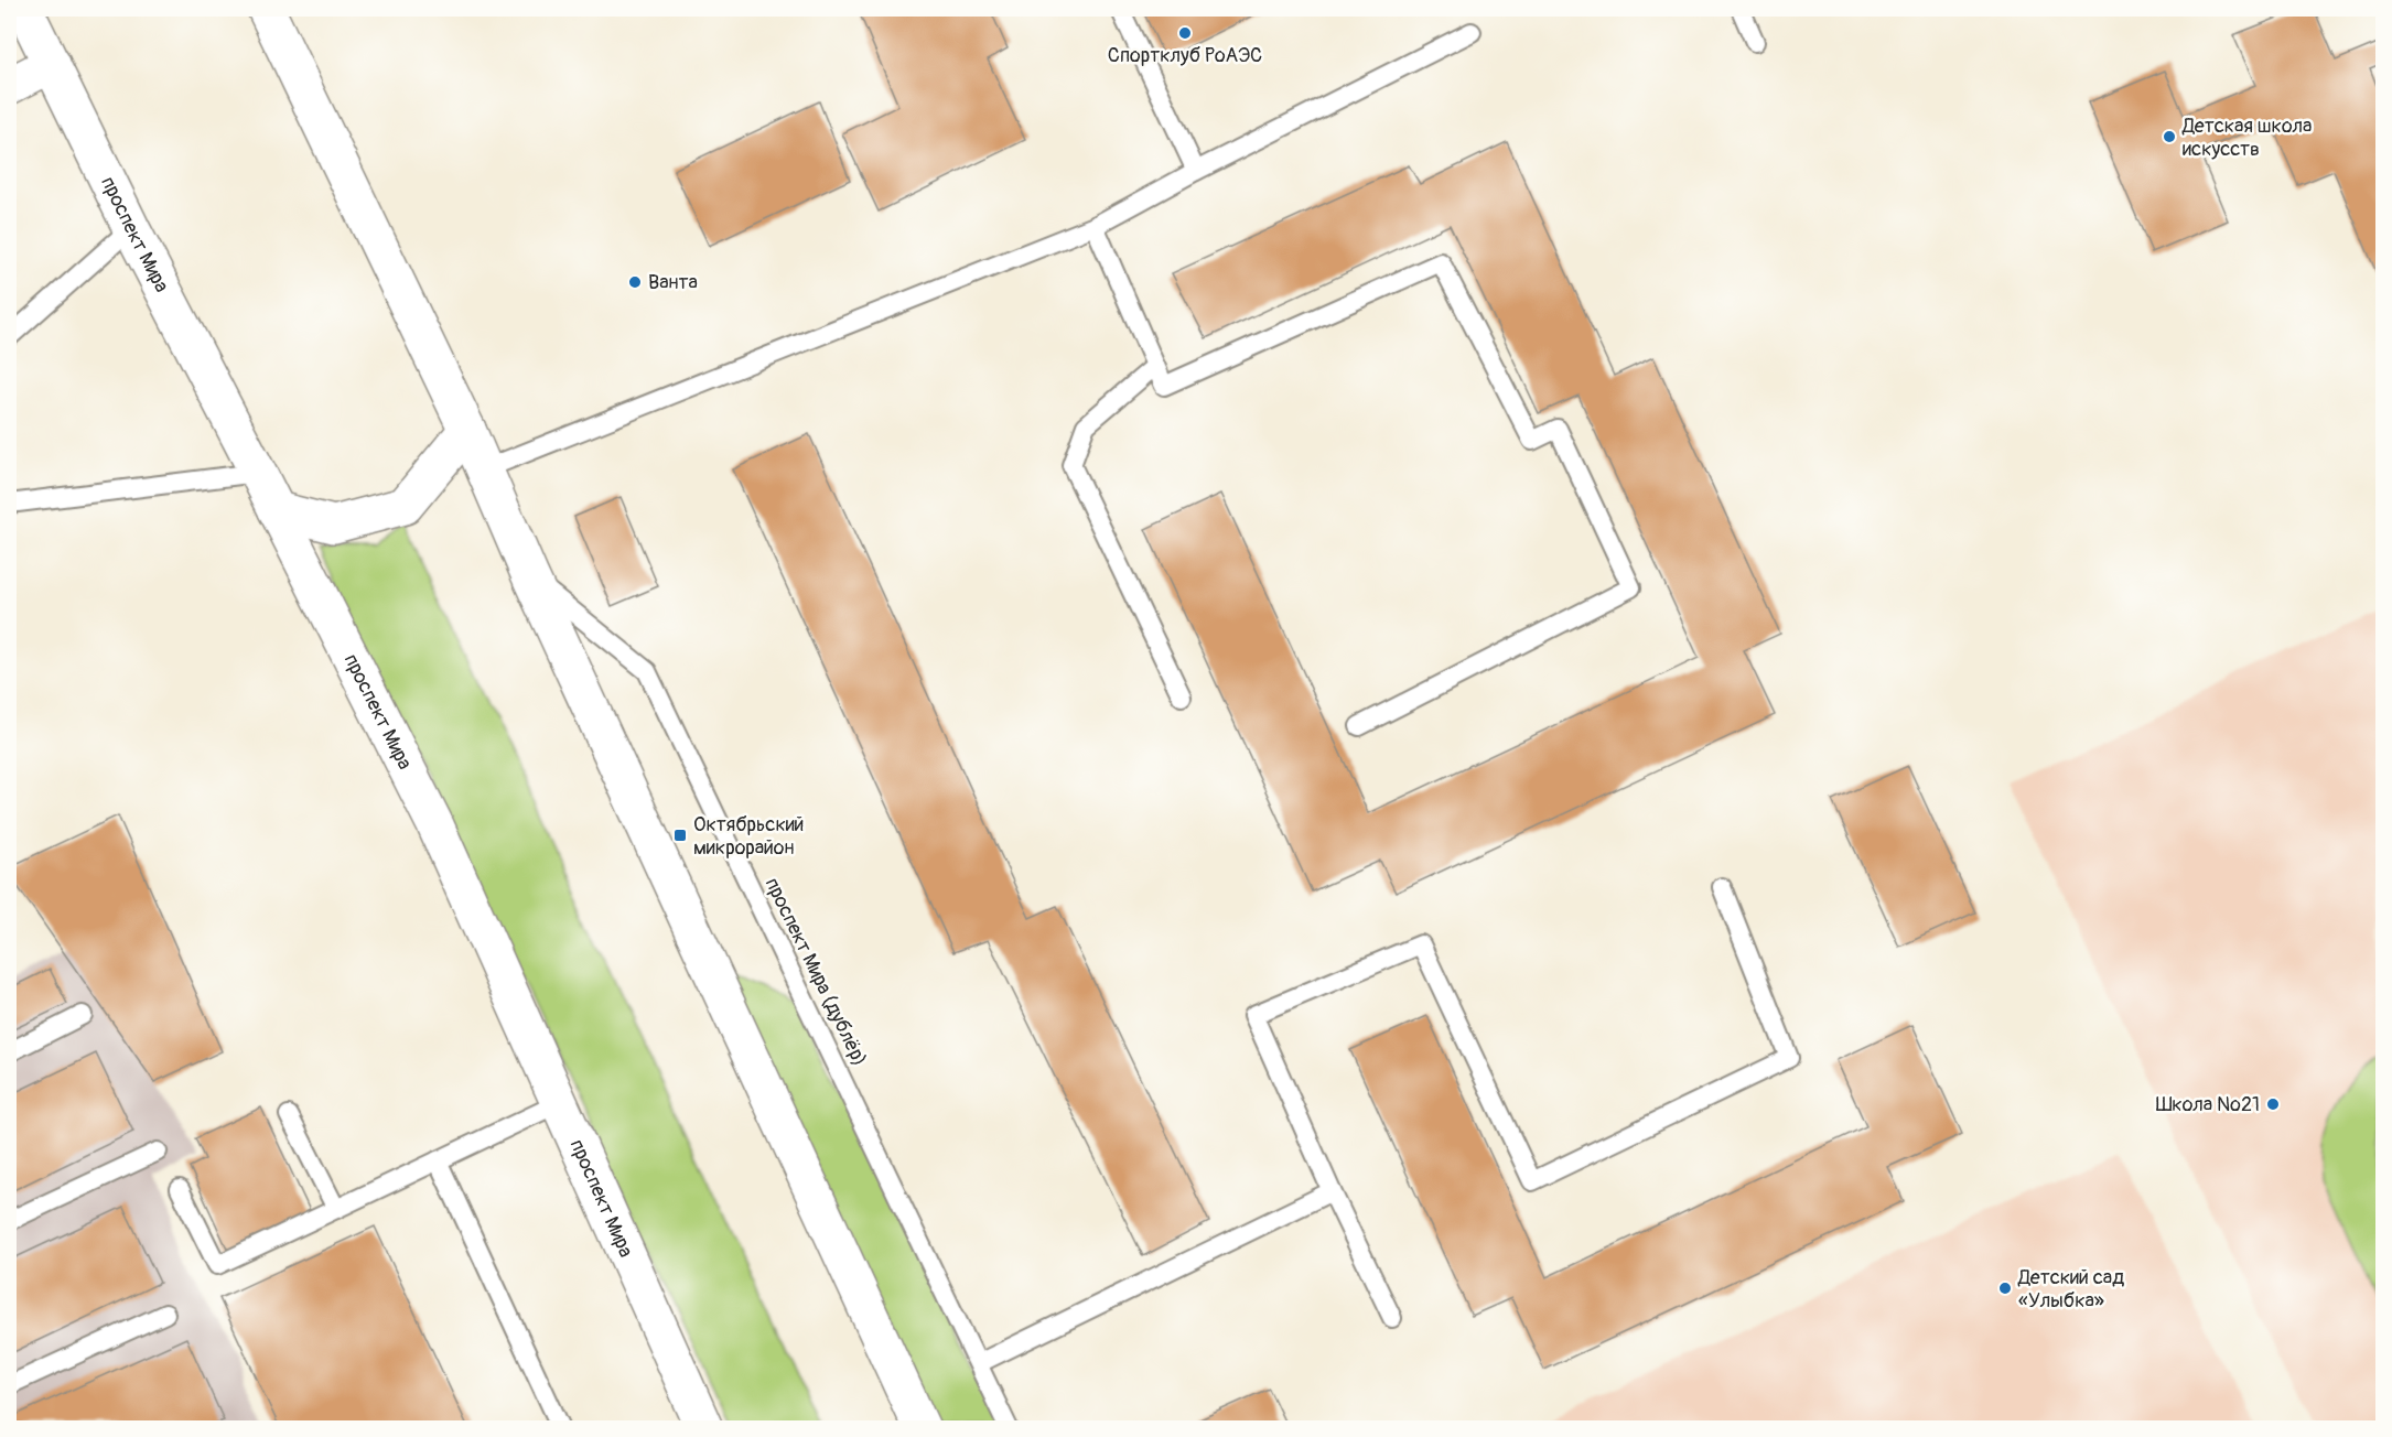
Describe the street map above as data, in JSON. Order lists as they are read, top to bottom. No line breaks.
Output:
{"streets":{"main road":["проспект Мира"],"lane":["проспект Мира (дублёр)"]},"places":{"other":["Спортклуб РоАЭС","Детская школа искусств","Ванта","Школа №21","Детский сад «Улыбка»"],"transit":["Октябрьский микрорайон"]}}
